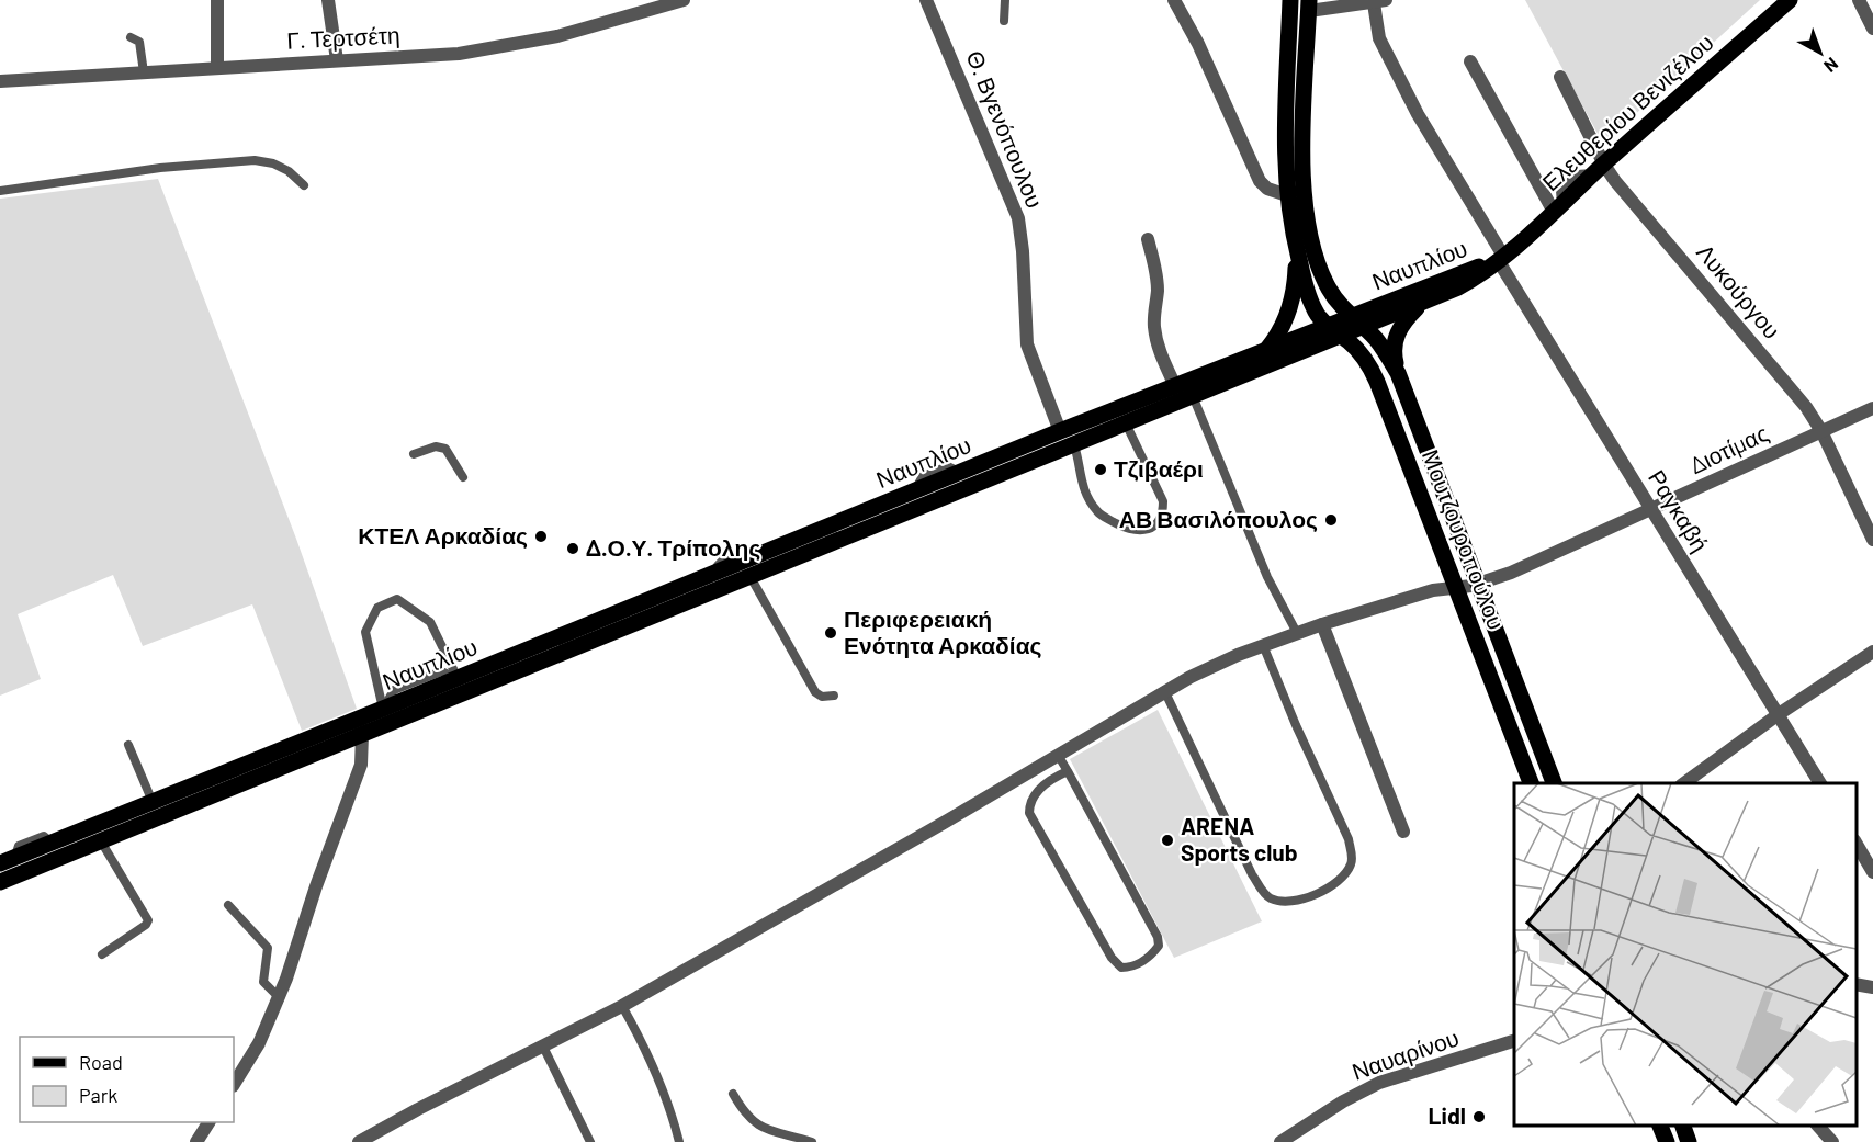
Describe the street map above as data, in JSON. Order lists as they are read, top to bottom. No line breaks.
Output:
{"streets":{"main road":["Ελευθερίου Βενιζέλου","Ναυπλίου","Μουτζουροπούλου"],"street":["Γ. Τερτσέτη","Θ. Βγενόπουλου","Λυκούργου","Διοτίμας","Ραγκαβή","Ναυαρίνου"]},"crossings":[["Ελευθερίου Βενιζέλου","Ναυπλίου"],["Ελευθερίου Βενιζέλου","Λυκούργου"],["Ελευθερίου Βενιζέλου","Ραγκαβή"],["Θ. Βγενόπουλου","Ναυπλίου"],["Ναυπλίου","Ραγκαβή"],["Ναυπλίου","Μουτζουροπούλου"],["Λυκούργου","Διοτίμας"],["Διοτίμας","Ραγκαβή"],["Διοτίμας","Μουτζουροπούλου"]],"places":["Τζιβαέρι","ΑΒ Βασιλόπουλος","ΚΤΕΛ Αρκαδίας","Δ.Ο.Υ. Τρίπολης","Περιφερειακή Ενότητα Αρκαδίας","ARENA Sports club","Lidl"],"legend":["Road","Park"],"north":"bottom right"}
